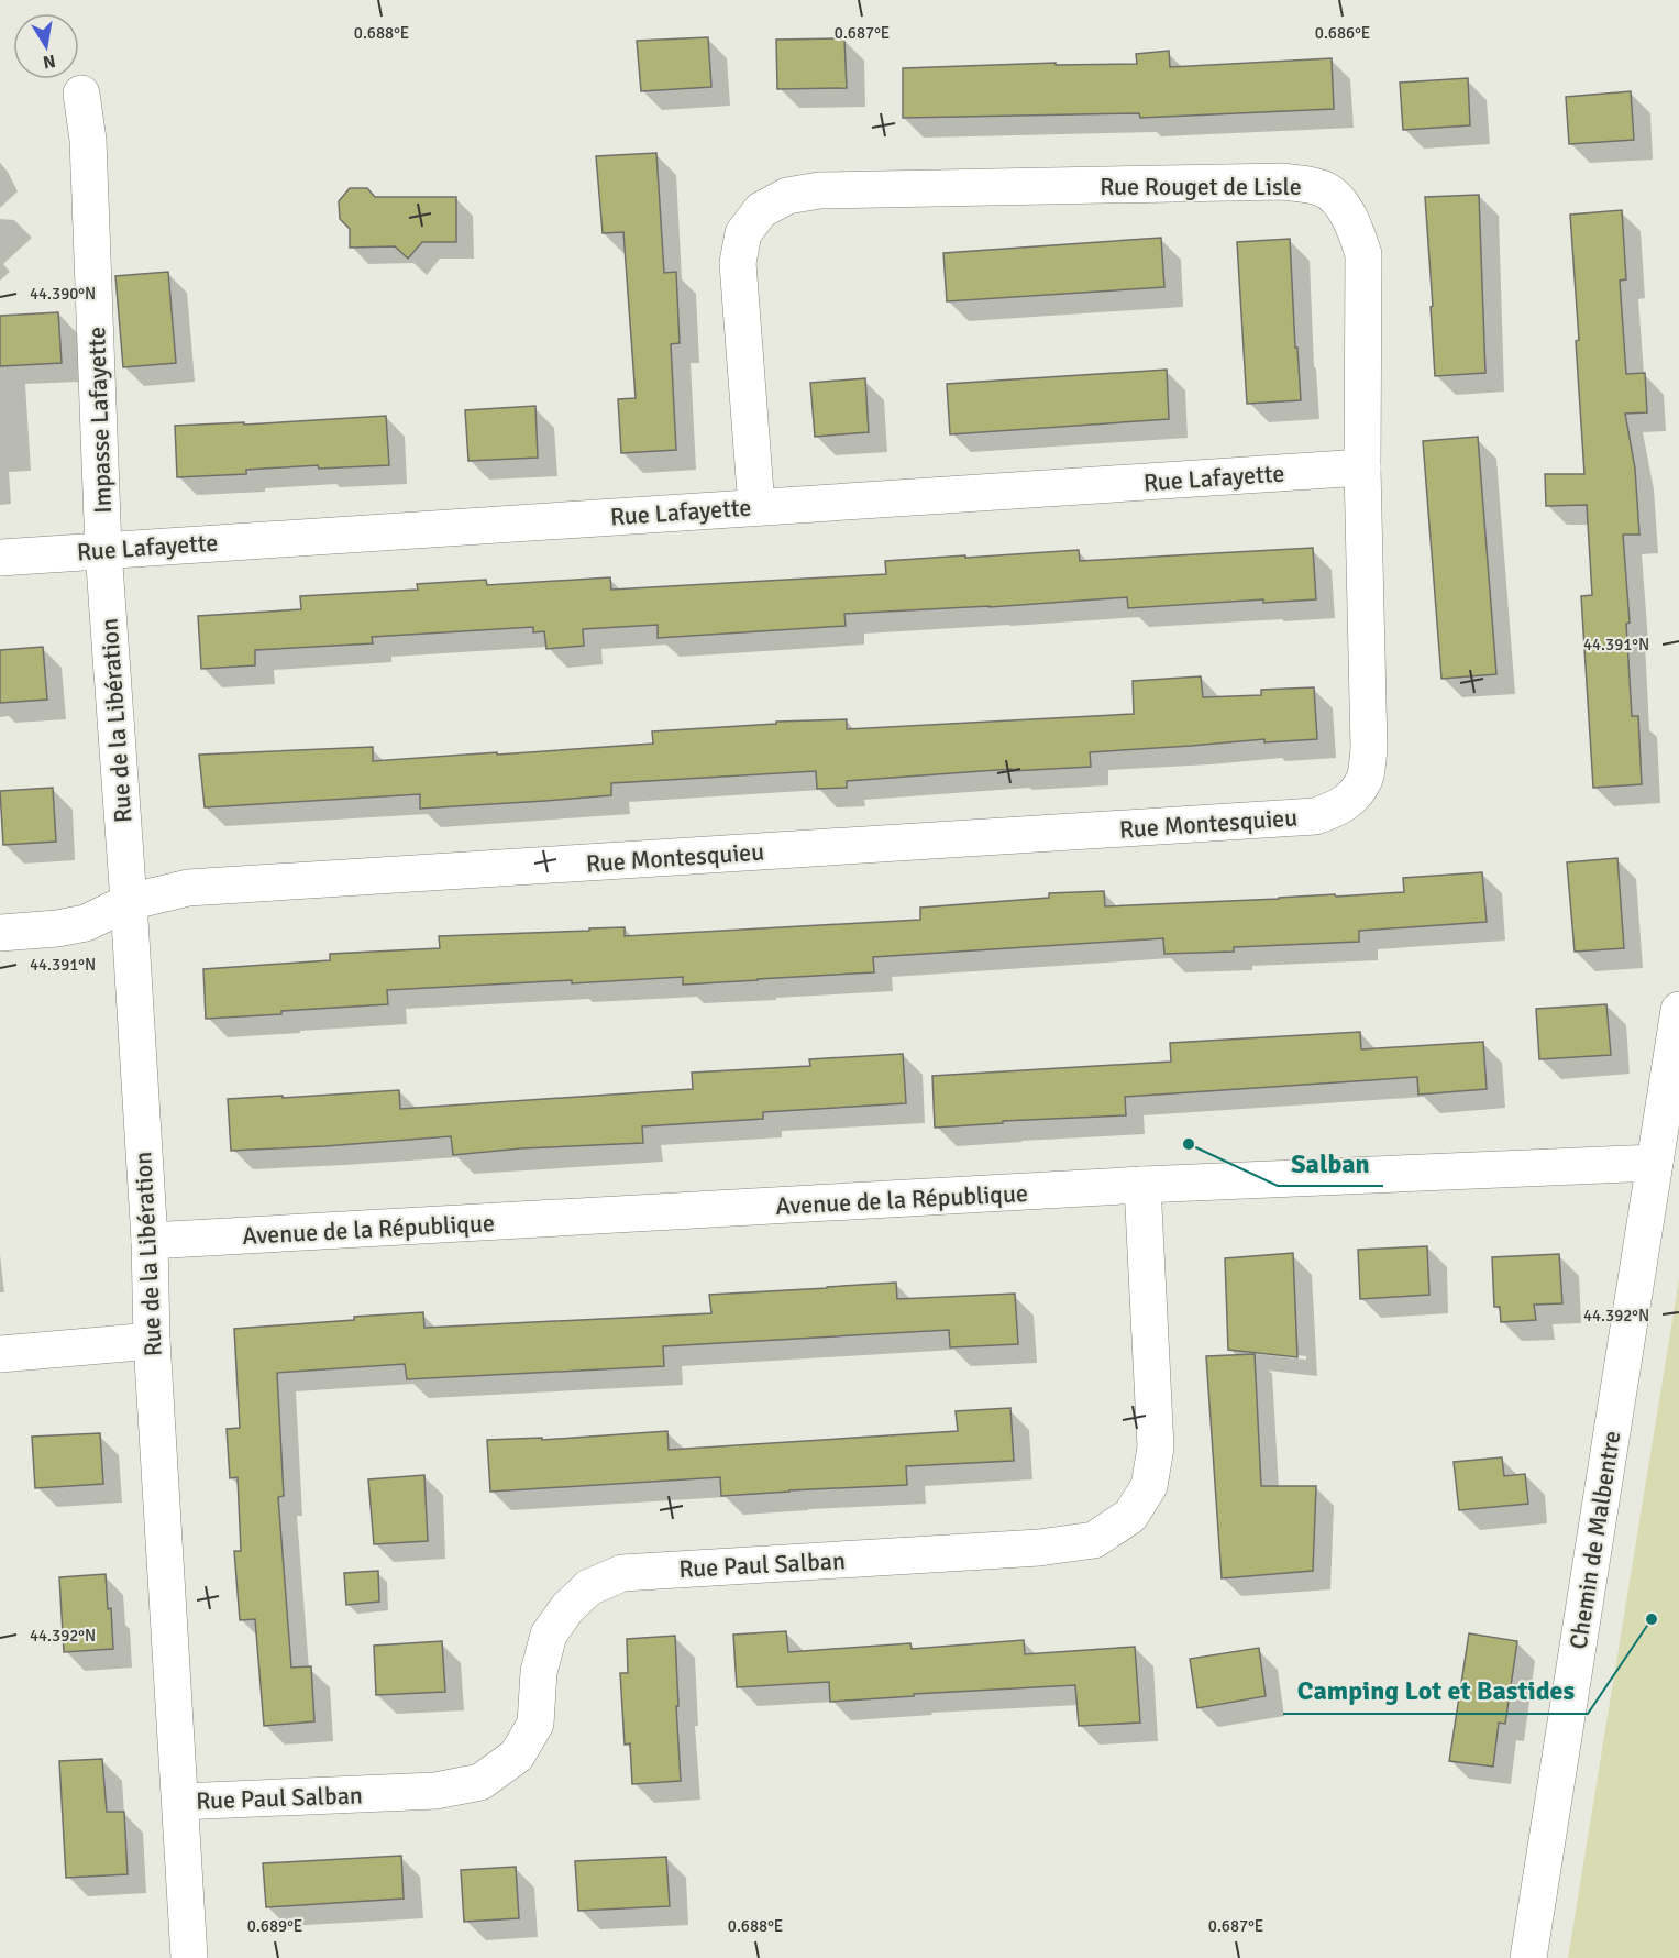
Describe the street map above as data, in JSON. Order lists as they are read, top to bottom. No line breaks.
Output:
{"streets":{"street":["Rue Rouget de Lisle","Impasse Lafayette","Rue Lafayette","Rue de la Libération","Rue Montesquieu","Avenue de la République","Chemin de Malbentre","Rue Paul Salban"]},"crossings":[["Rue Rouget de Lisle","Rue Lafayette"],["Rue Rouget de Lisle","Rue Montesquieu"],["Impasse Lafayette","Rue Lafayette"],["Impasse Lafayette","Rue de la Libération"],["Rue Lafayette","Rue de la Libération"],["Rue de la Libération","Rue Montesquieu"],["Rue de la Libération","Avenue de la République"],["Rue de la Libération","Rue Paul Salban"],["Avenue de la République","Chemin de Malbentre"],["Avenue de la République","Rue Paul Salban"]],"places":["Salban","Camping Lot et Bastides"],"north":"bottom","coordinates":["0.688°E","0.687°E","0.686°E","44.390°N","44.391°N","44.392°N","0.689°E"]}
